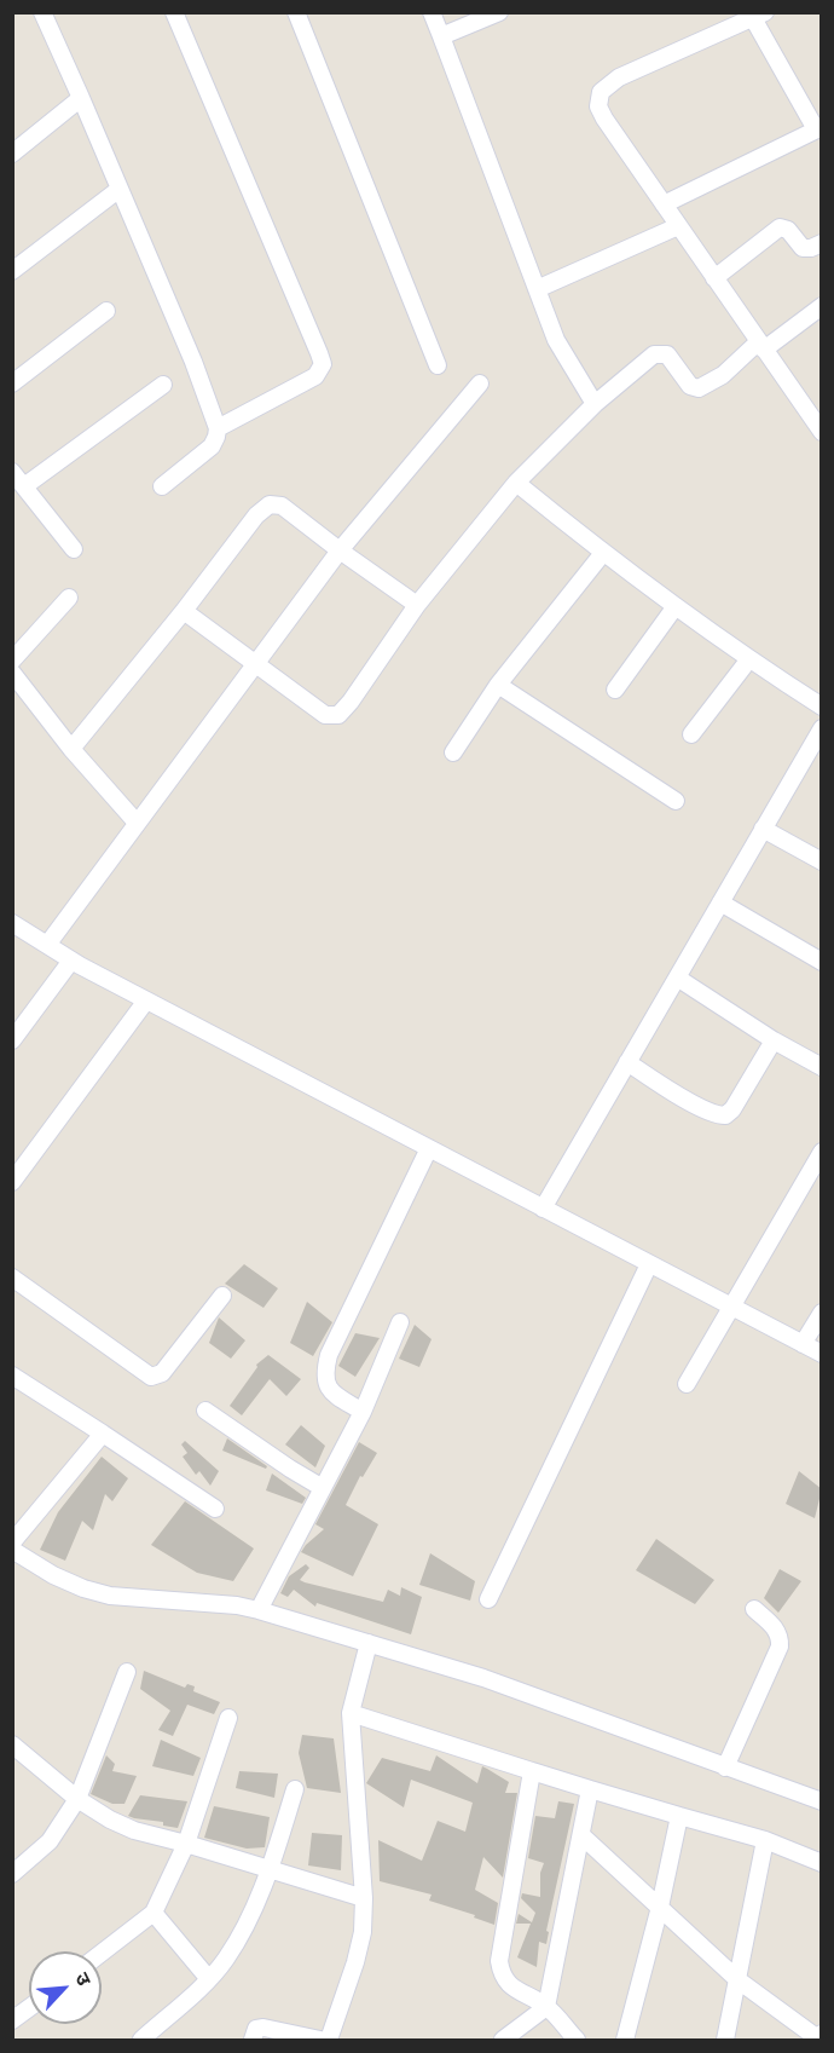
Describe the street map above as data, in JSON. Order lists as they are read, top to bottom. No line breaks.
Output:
{"north":"top right"}
